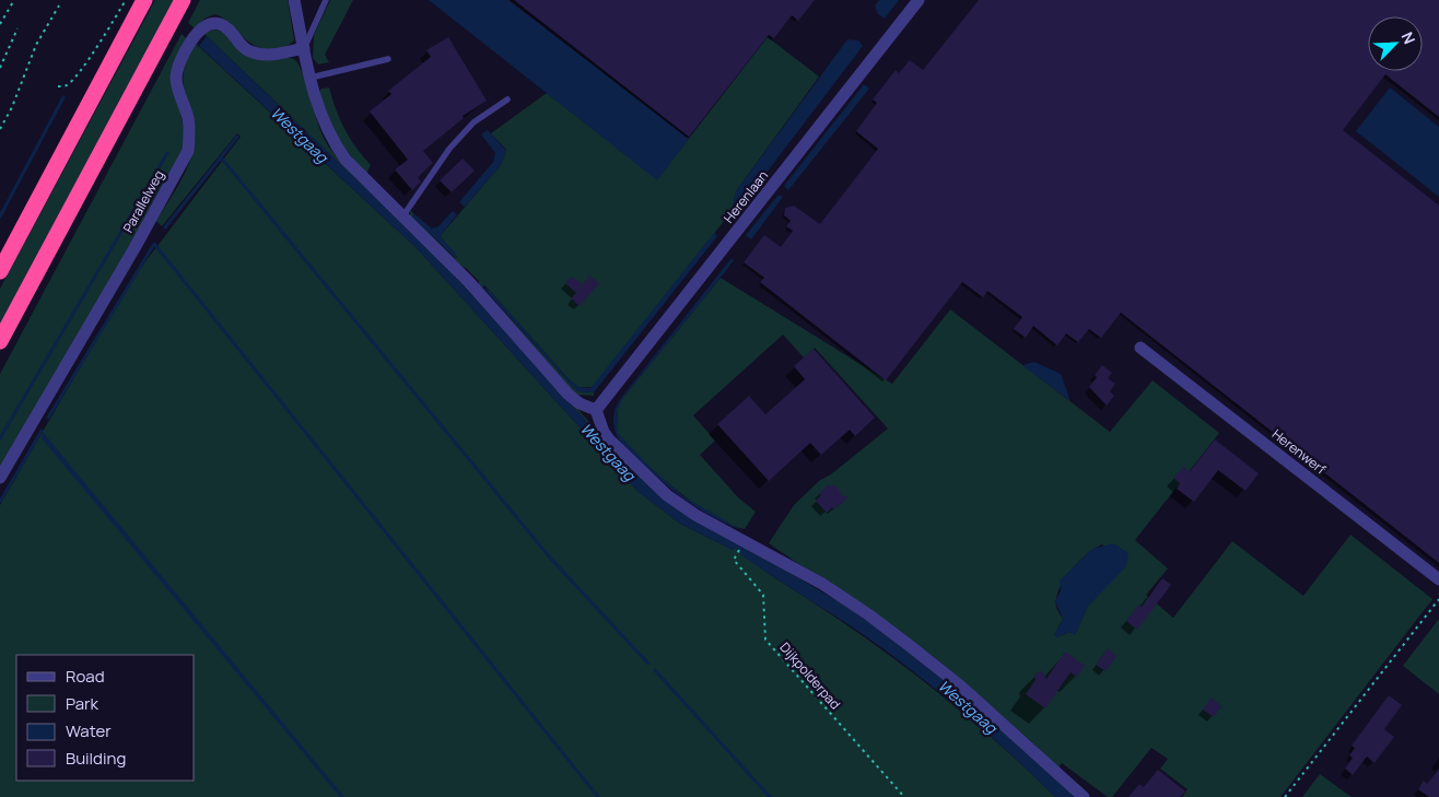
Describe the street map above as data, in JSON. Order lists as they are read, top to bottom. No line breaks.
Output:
{"streets":{"street":["Herenlaan","Parallelweg","Herenwerf"],"path":["Dijkpolderpad"]},"water":["Westgaag"],"legend":["Road","Park","Water","Building"],"north":"top right"}
